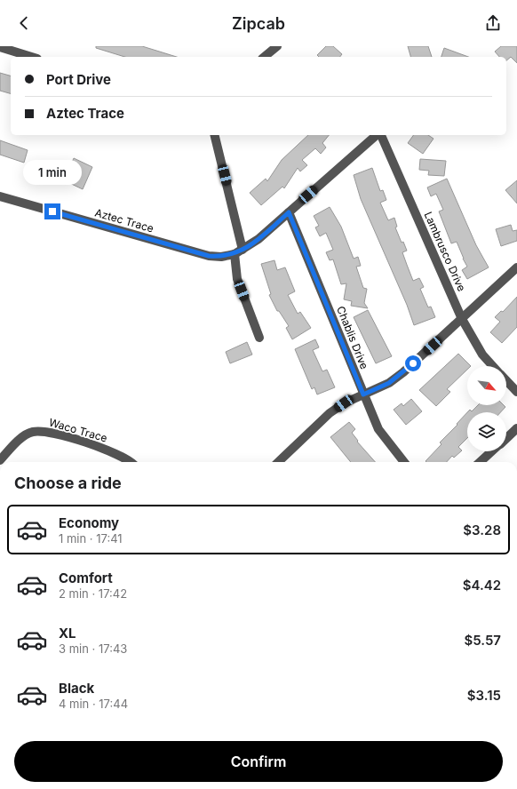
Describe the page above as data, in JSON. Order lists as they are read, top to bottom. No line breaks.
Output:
{"streets":{"street":["Aztec Trace","Lambrusco Drive","Chablis Drive","Waco Trace"]},"crossings":[["Aztec Trace","Chablis Drive"]],"north":"bottom right","page":{"header":"Zipcab","banner":["Port Drive","Aztec Trace"],"bubble":"1 min","heading":"Choose a ride","list":[{"name":"Economy","note":"1 min · 17:41","value":"$3.28"},{"name":"Comfort","note":"2 min · 17:42","value":"$4.42"},{"name":"XL","note":"3 min · 17:43","value":"$5.57"},{"name":"Black","note":"4 min · 17:44","value":"$3.15"}],"buttons":"Confirm"}}
